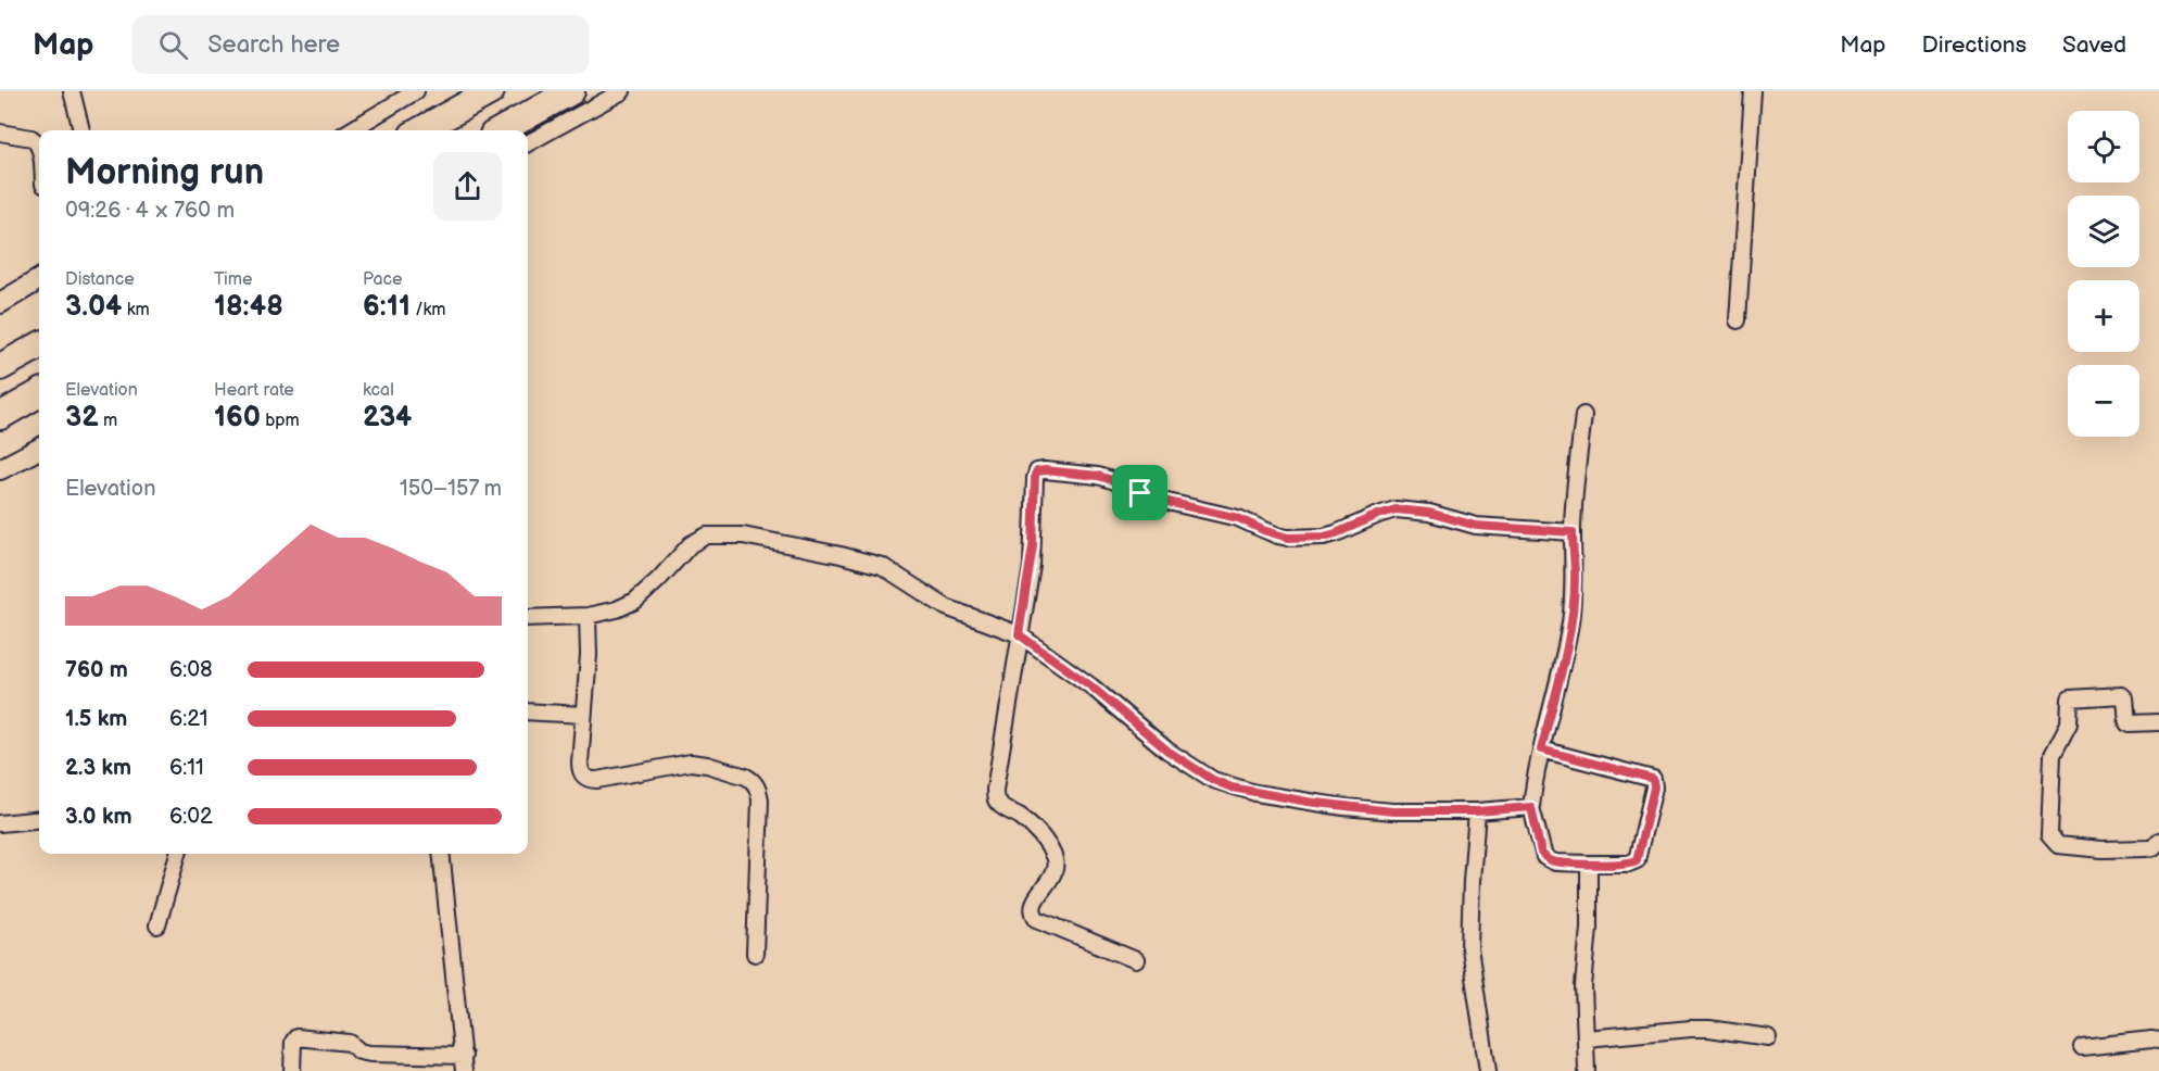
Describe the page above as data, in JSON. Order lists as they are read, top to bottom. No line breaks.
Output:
{"page":{"header":"Map","search":"Search here","nav":["Map","Directions","Saved"],"map_buttons":["+","−"],"heading":["Morning run","09:26 · 4 × 760 m"],"stats":[["Distance","3.04 km"],["Time","18:48"],["Pace","6:11 /km"],["Elevation","32 m"],["Heart rate","160 bpm"],["kcal","234"]],"chart":["Elevation","150–157 m"],"list":[{"name":"760 m","note":"6:08"},{"name":"1.5 km","note":"6:21"},{"name":"2.3 km","note":"6:11"},{"name":"3.0 km","note":"6:02"}]}}
